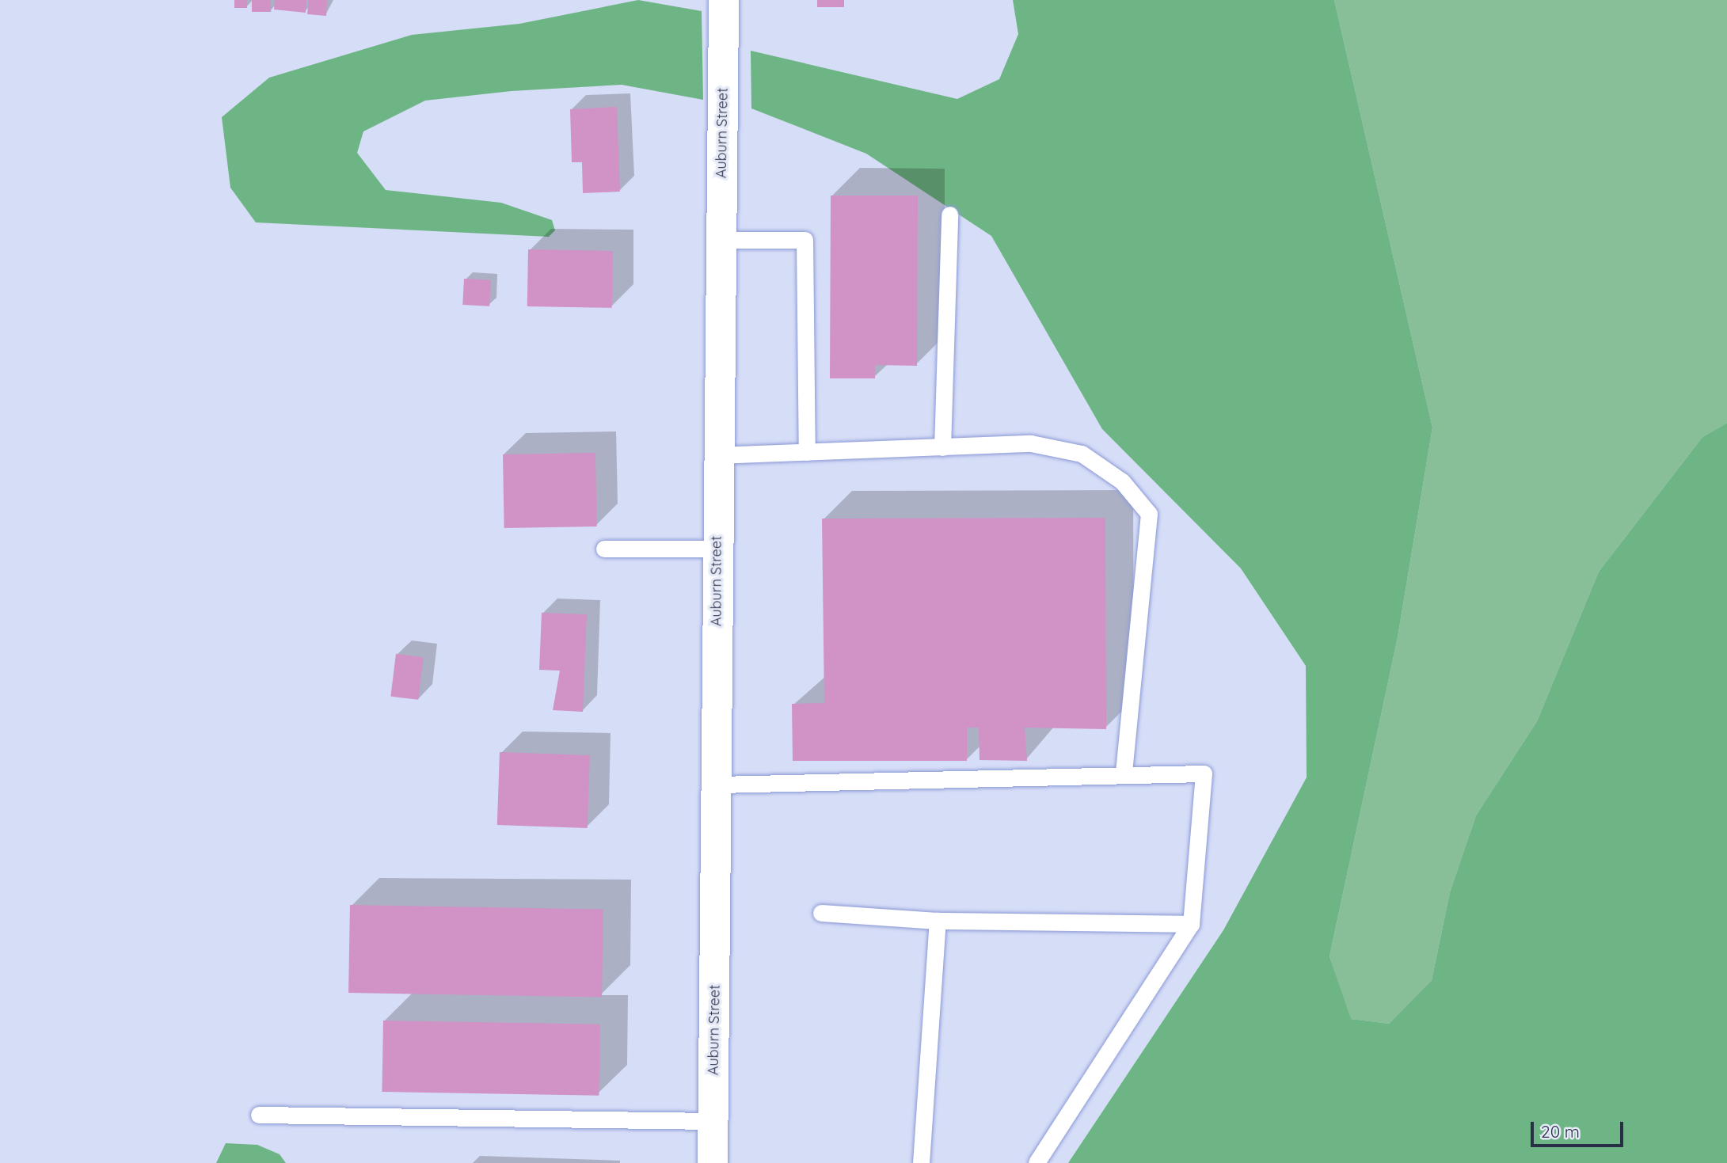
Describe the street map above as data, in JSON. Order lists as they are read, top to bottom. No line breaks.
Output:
{"streets":{"main road":["Auburn Street"]},"scale_bar":"20 m"}
